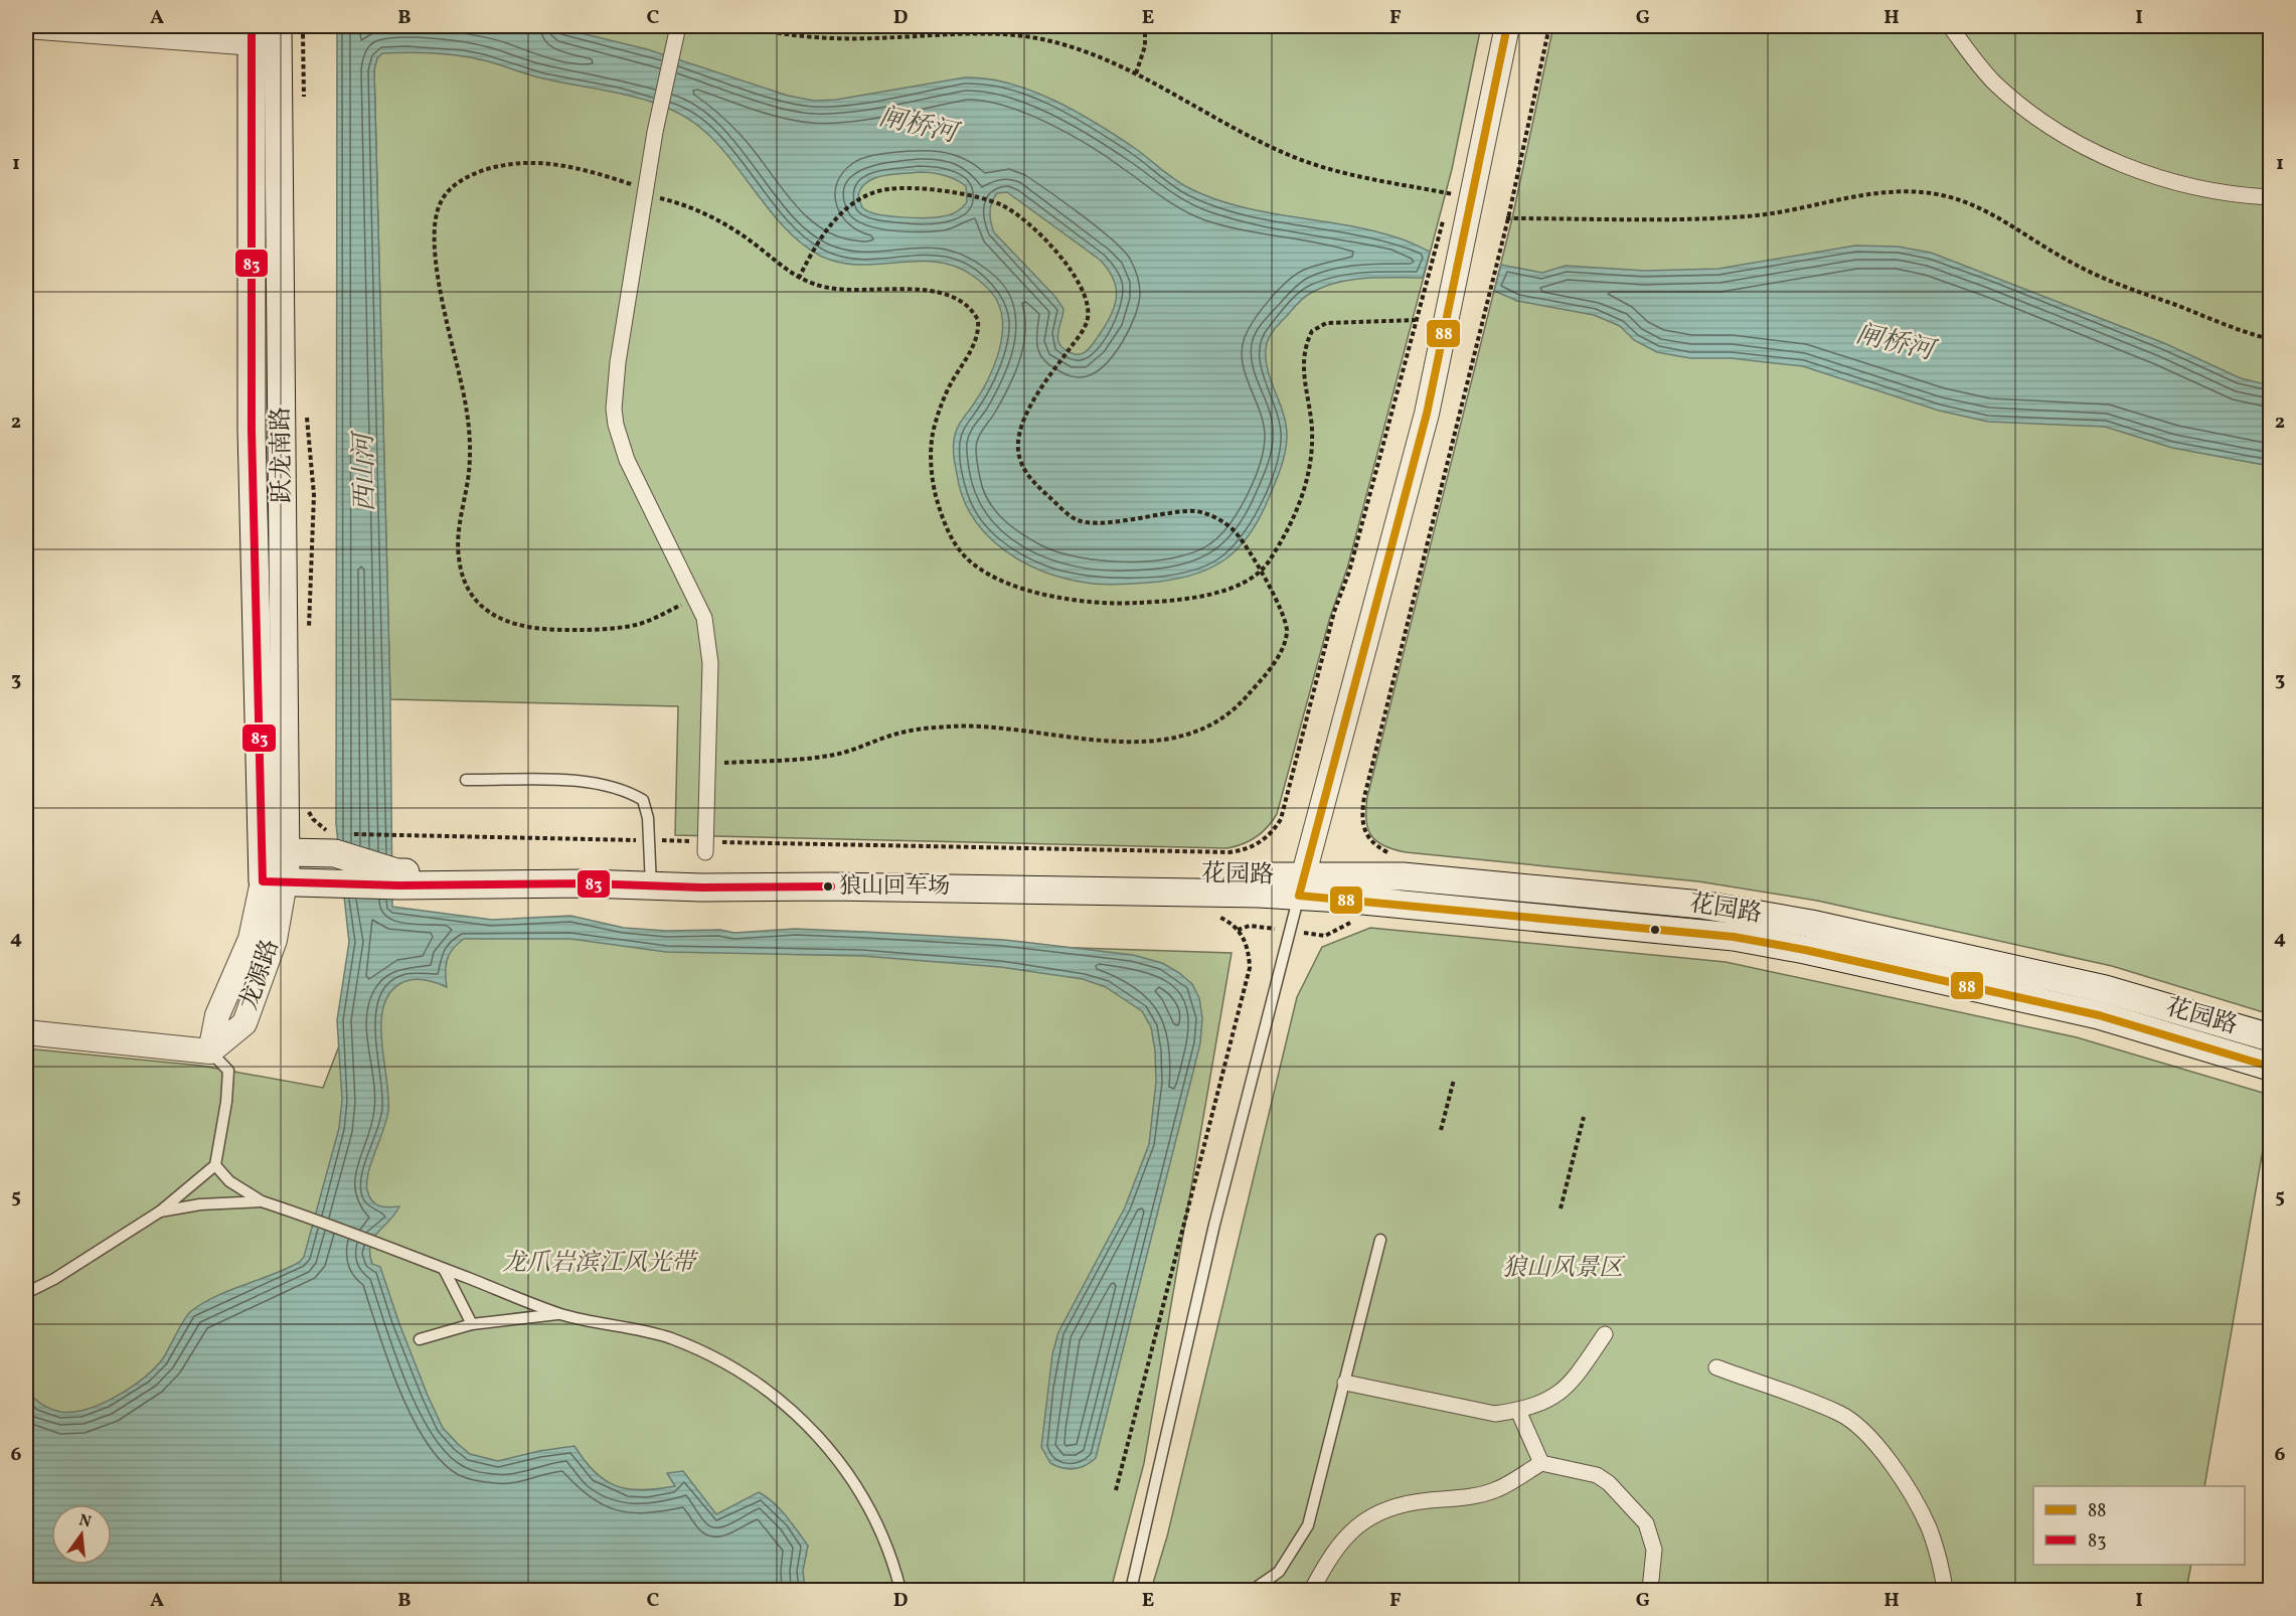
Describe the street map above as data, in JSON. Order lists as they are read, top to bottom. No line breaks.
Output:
{"streets":{"main road":["跃龙南路","花园路"],"street":["龙源路"]},"crossings":[["跃龙南路","花园路"],["跃龙南路","龙源路"],["花园路","龙源路"]],"water":["闸桥河","西山河"],"parks":["龙爪岩滨江风光带","狼山风景区"],"places":["狼山回车场"],"lines":["transit line 88","transit line 83"],"legend":["88","83"],"north":"top","grid":{"columns":["A","B","C","D","E","F","G","H","I"],"rows":["1","2","3","4","5","6"]}}
